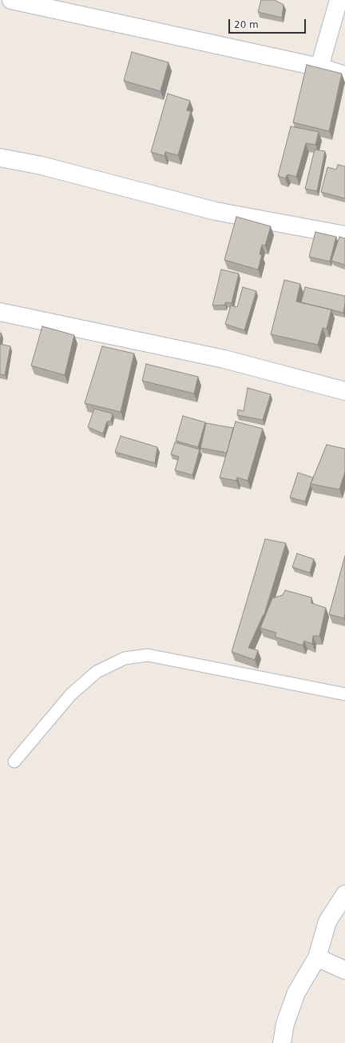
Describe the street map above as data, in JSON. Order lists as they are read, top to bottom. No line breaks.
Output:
{"scale_bar":"20 m"}
